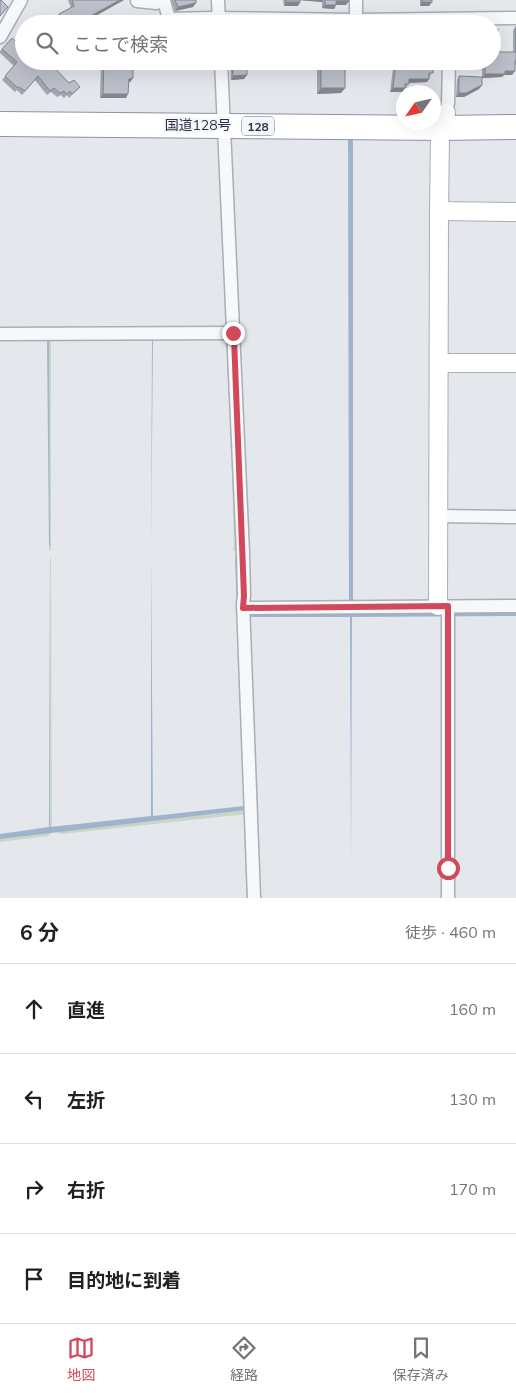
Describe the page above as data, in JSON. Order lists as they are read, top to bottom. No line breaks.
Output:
{"streets":{"highway":["国道128号","128"]},"north":"bottom left","page":{"search":"ここで検索","heading":["6 分","徒歩 · 460 m"],"list":[["直進","160 m"],["左折","130 m"],["右折","170 m"],"目的地に到着"],"nav":["地図","経路","保存済み"]}}
